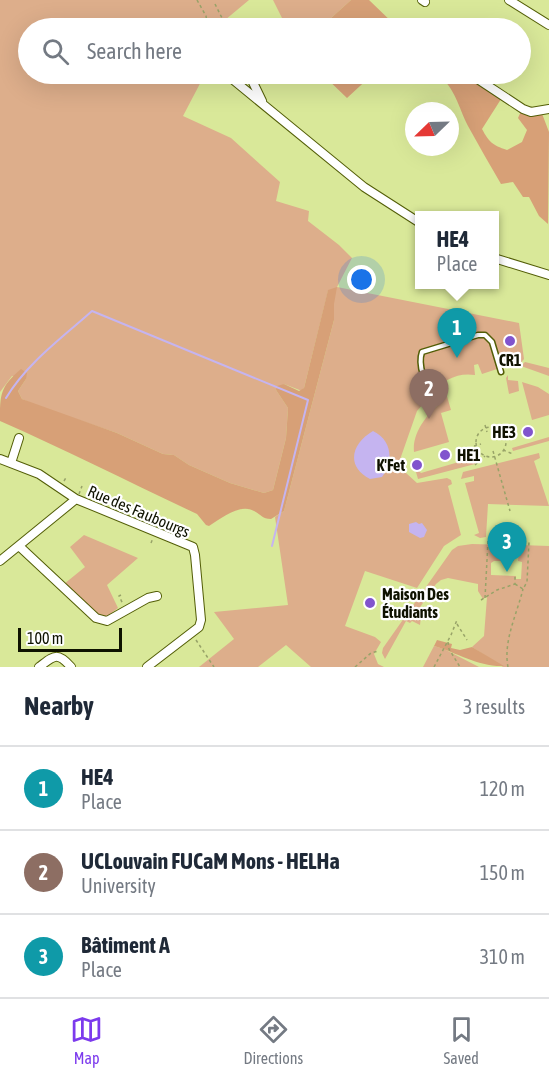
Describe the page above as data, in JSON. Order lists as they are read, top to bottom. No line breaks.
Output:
{"streets":{"street":["Rue des Faubourgs"]},"places":["CR1","HE3","HE1","K'Fet","Maison Des Étudiants"],"scale_bar":"100 m","north":"bottom left","page":{"search":"Search here","popup":["HE4","Place"],"pins":["1","2","3"],"scale":"100 m","heading":["Nearby","3 results"],"list":[{"mark":"1","name":"HE4","note":"Place","value":"120 m"},{"mark":"2","name":"UCLouvain FUCaM Mons - HELHa","note":"University","value":"150 m"},{"mark":"3","name":"Bâtiment A","note":"Place","value":"310 m"}],"nav":["Map","Directions","Saved"]}}
